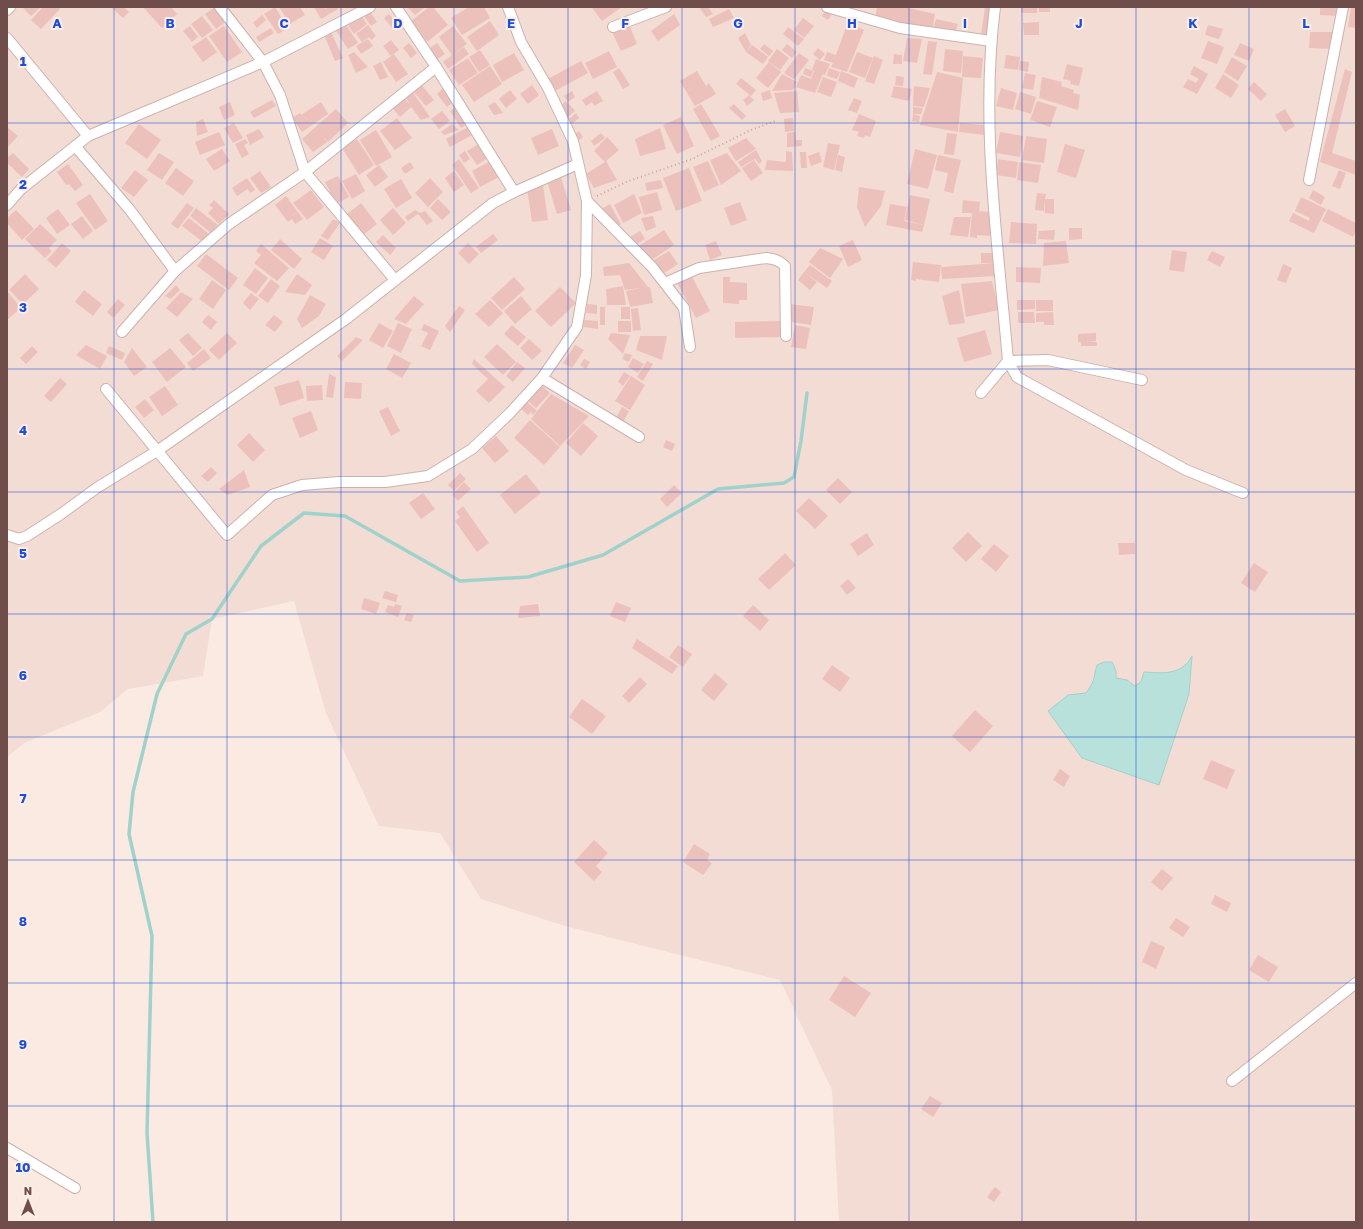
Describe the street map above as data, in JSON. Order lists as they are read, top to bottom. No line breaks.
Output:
{"north":"top","grid":{"columns":["A","B","C","D","E","F","G","H","I","J","K","L"],"rows":["1","2","3","4","5","6","7","8","9","10"]}}
